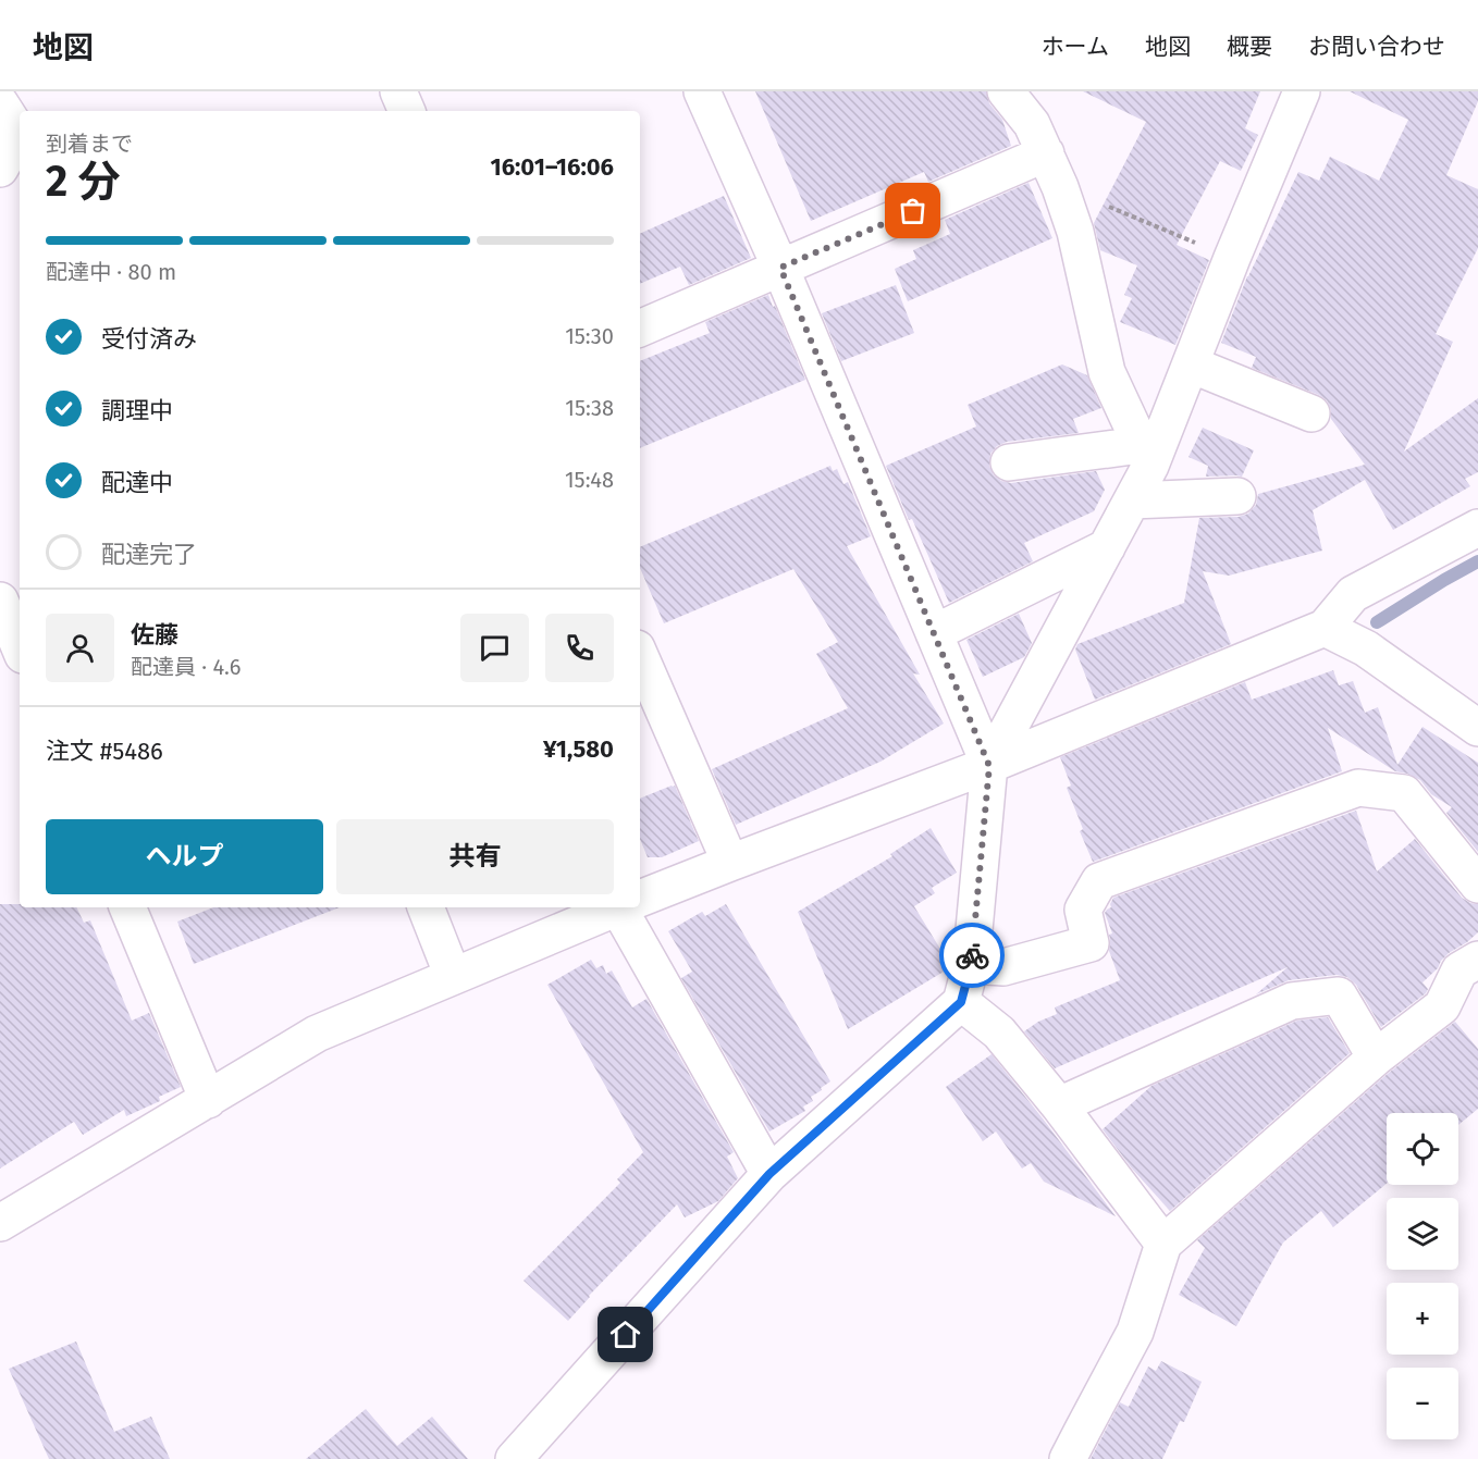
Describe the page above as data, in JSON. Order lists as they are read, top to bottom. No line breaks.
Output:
{"page":{"header":"地図","nav":["ホーム","地図","概要","お問い合わせ"],"heading":["2 分","到着まで","16:01–16:06"],"panel":["佐藤","配達員 · 4.6","注文 #5486","¥1,580"],"bar":"配達中 · 80 m","list":[["受付済み","15:30"],["調理中","15:38"],["配達中","15:48"],"配達完了"],"buttons":["ヘルプ","共有"],"map_buttons":["+","−"]}}
